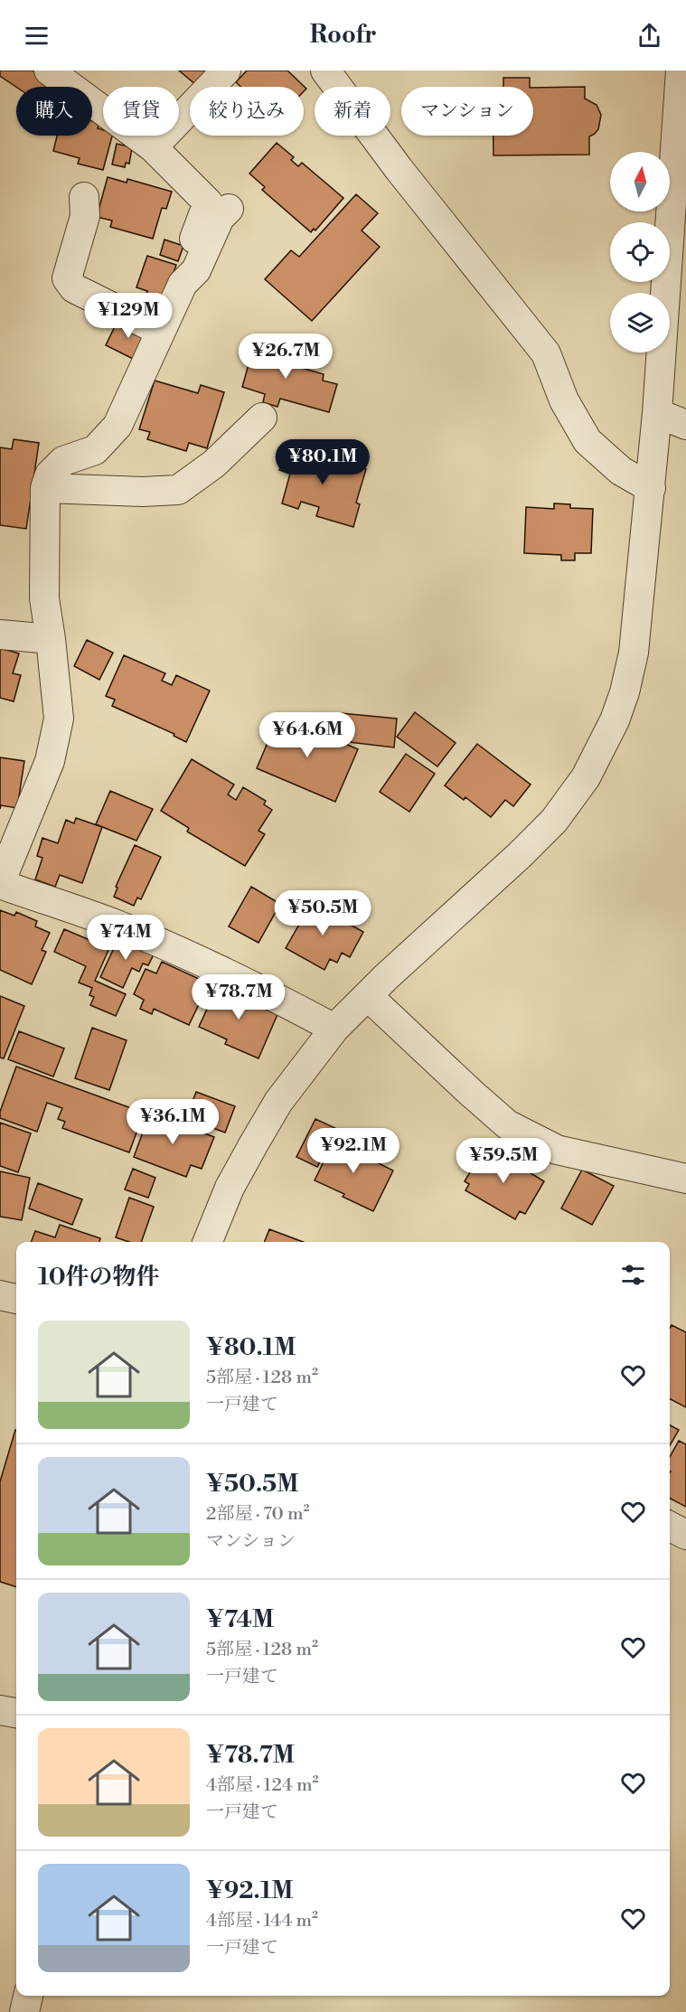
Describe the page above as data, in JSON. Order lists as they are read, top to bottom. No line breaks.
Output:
{"north":"top","page":{"header":"Roofr","chip":["購入","賃貸","絞り込み","新着","マンション"],"price":["¥129M","¥26.7M","¥80.1M","¥64.6M","¥50.5M","¥74M","¥78.7M","¥36.1M","¥92.1M","¥59.5M"],"heading":"10件の物件","list":[{"name":"¥80.1M","note":"5部屋 · 128 m² · 一戸建て"},{"name":"¥50.5M","note":"2部屋 · 70 m² · マンション"},{"name":"¥74M","note":"5部屋 · 128 m² · 一戸建て"},{"name":"¥78.7M","note":"4部屋 · 124 m² · 一戸建て"},{"name":"¥92.1M","note":"4部屋 · 144 m² · 一戸建て"}]}}
